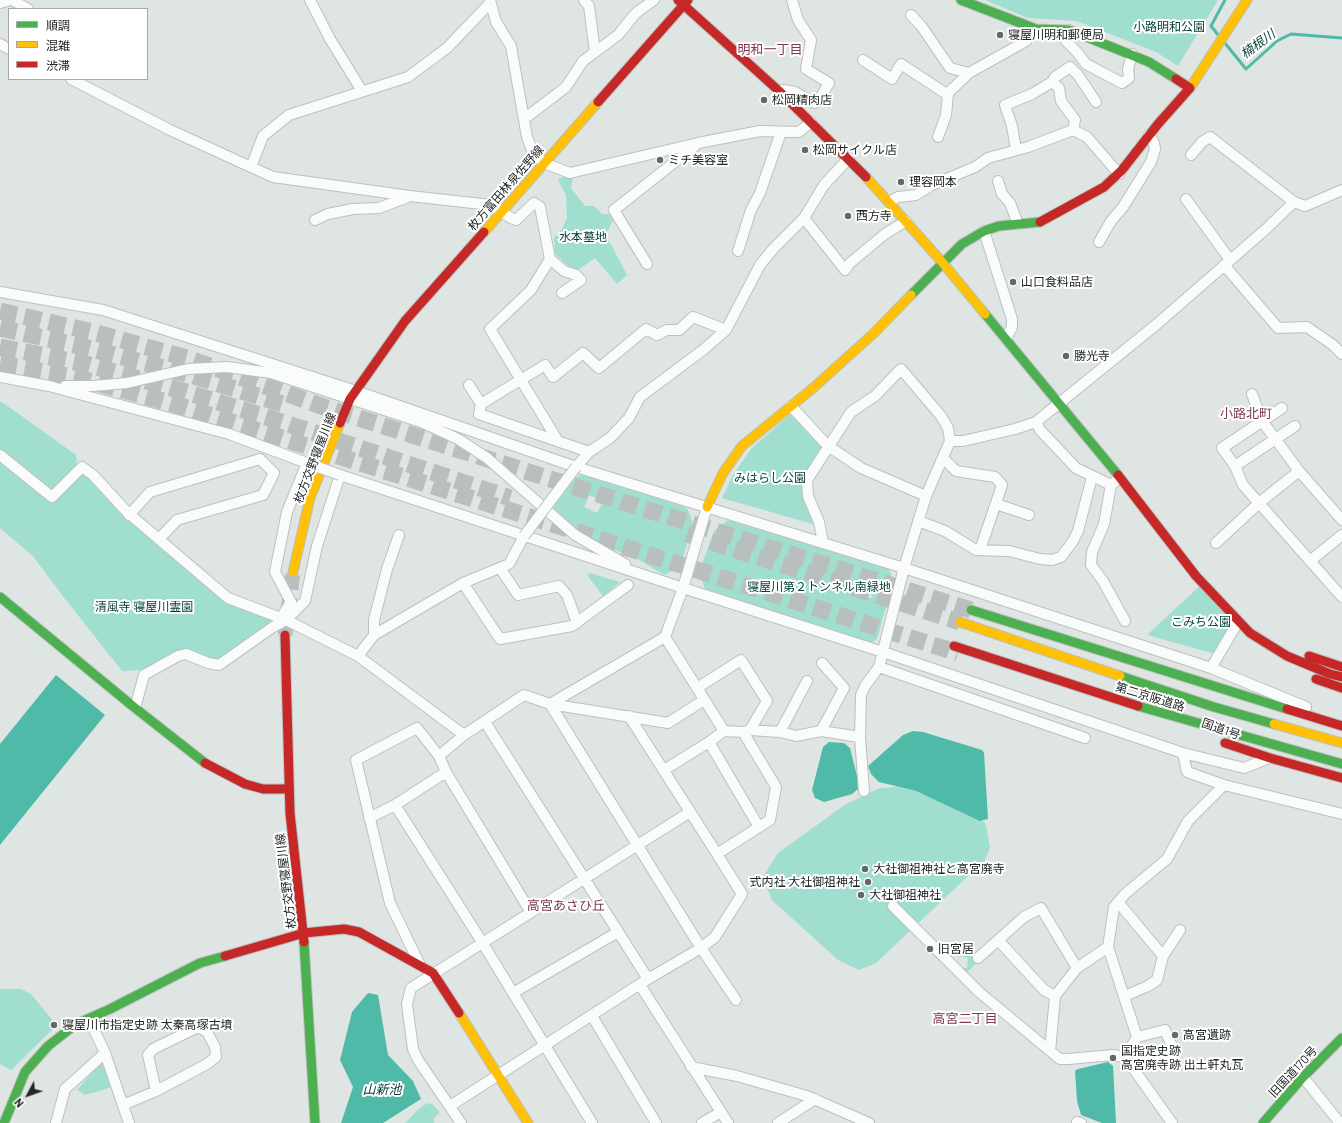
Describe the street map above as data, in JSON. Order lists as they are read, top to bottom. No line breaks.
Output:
{"streets":{"main road":["枚方富田林泉佐野線","枚方交野寝屋川線","第二京阪道路","国道1号","旧国道170号"]},"crossings":[["枚方富田林泉佐野線","枚方交野寝屋川線"],["第二京阪道路","国道1号"]],"districts":["明和一丁目","小路北町","高宮あさひ丘","高宮二丁目"],"water":["楠根川","山新池"],"parks":["小路明和公園","水本墓地","みはらし公園","寝屋川第２トンネル南緑地","清風寺 寝屋川霊園","こみち公園"],"places":["寝屋川明和郵便局","松岡精肉店","松岡サイクル店","ミチ美容室","理容岡本","西方寺","山口食料品店","勝光寺","大社御祖神社と高宮廃寺","式内社 大社御祖神社","大社御祖神社","旧宮居","寝屋川市指定史跡 太秦高塚古墳","高宮遺跡","国指定史跡 高宮廃寺跡 出土軒丸瓦"],"legend":["順調","混雑","渋滞"],"north":"bottom left"}
